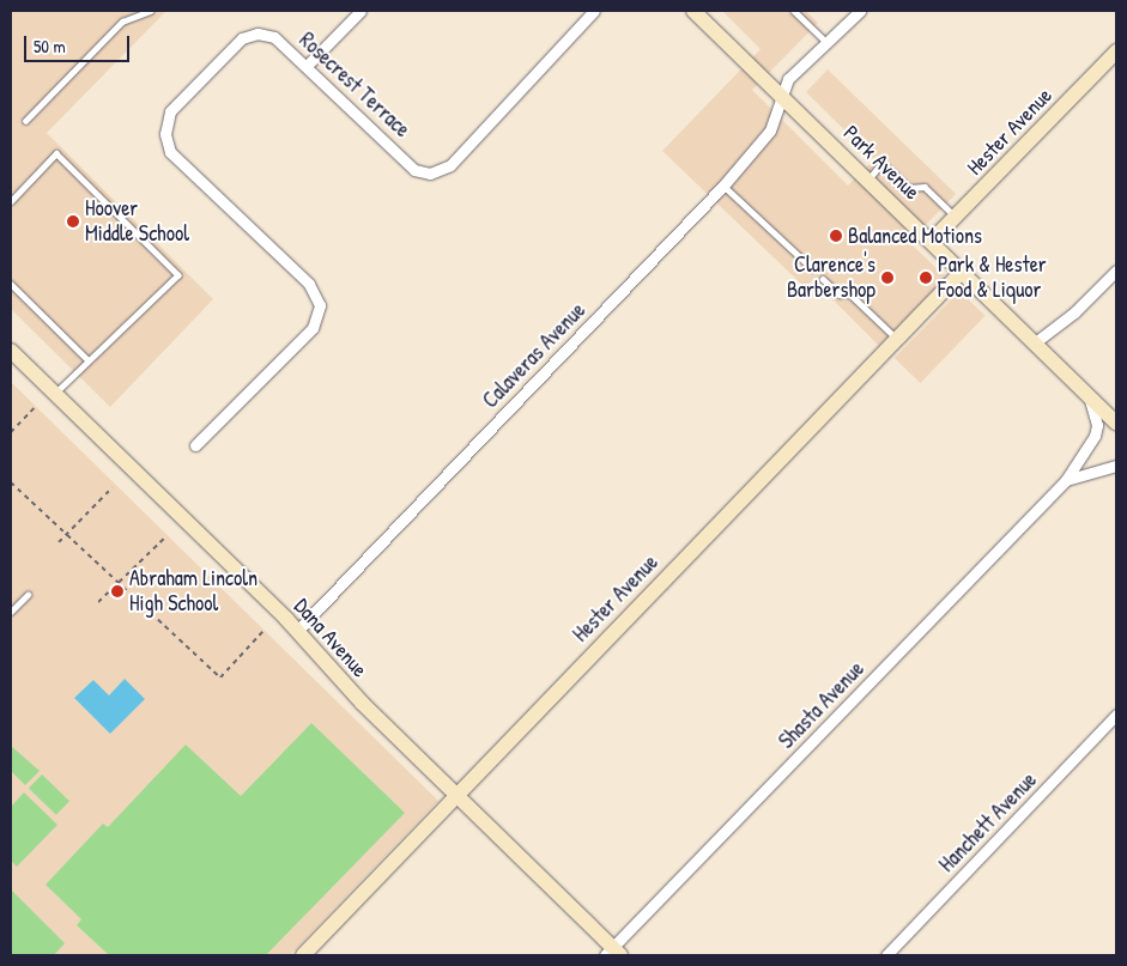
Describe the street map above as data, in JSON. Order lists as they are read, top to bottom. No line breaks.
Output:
{"streets":{"street":["Rosecrest Terrace","Hester Avenue","Park Avenue","Calaveras Avenue","Dana Avenue","Shasta Avenue","Hanchett Avenue"]},"crossings":[["Hester Avenue","Park Avenue"],["Hester Avenue","Dana Avenue"],["Park Avenue","Calaveras Avenue"],["Park Avenue","Shasta Avenue"],["Calaveras Avenue","Dana Avenue"],["Dana Avenue","Shasta Avenue"]],"places":["Hoover Middle School","Balanced Motions","Clarence's Barbershop","Park & Hester Food & Liquor","Abraham Lincoln High School"],"scale_bar":"50 m"}
